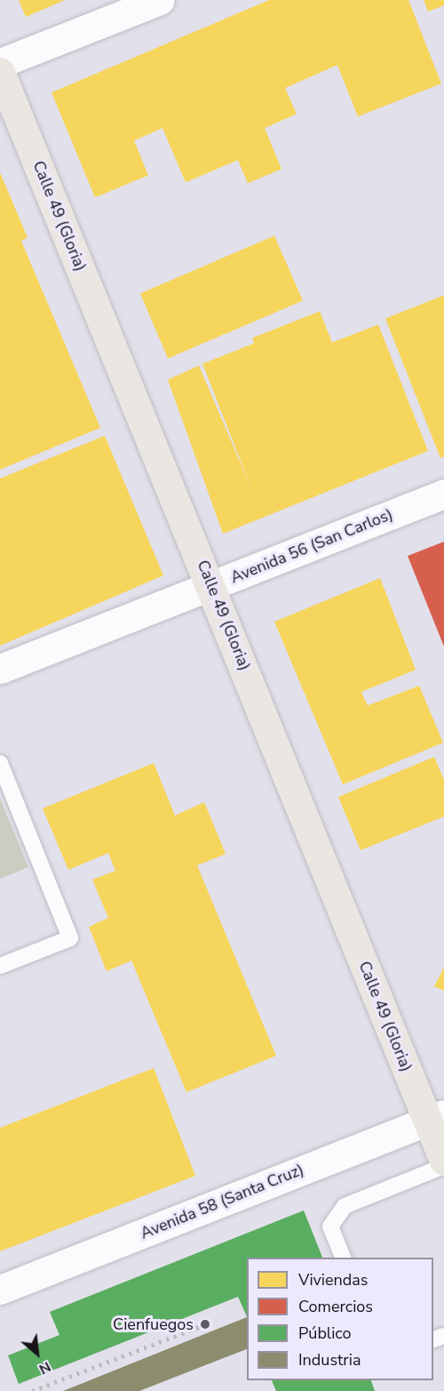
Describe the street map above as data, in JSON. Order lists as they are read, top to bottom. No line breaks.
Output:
{"streets":{"main road":["Calle 49 (Gloria)"],"street":["Avenida 56 (San Carlos)","Avenida 58 (Santa Cruz)"]},"crossings":[["Calle 49 (Gloria)","Avenida 56 (San Carlos)"],["Calle 49 (Gloria)","Avenida 58 (Santa Cruz)"]],"places":["Cienfuegos"],"legend":["Viviendas","Comercios","Público","Industria"],"north":"bottom right"}
